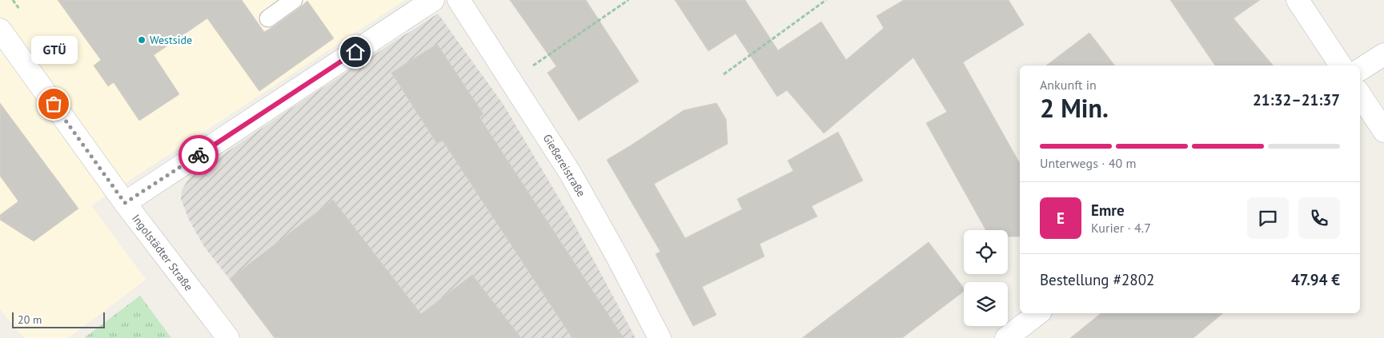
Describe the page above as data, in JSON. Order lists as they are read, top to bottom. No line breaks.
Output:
{"streets":{"street":["Gießereistraße","Ingolstädter Straße"]},"places":["Westside","GTÜ"],"scale_bar":"20 m","page":{"bubble":"GTÜ","heading":["2 Min.","Ankunft in","21:32–21:37"],"panel":["Emre","Kurier · 4.7","Bestellung #2802","47.94 €"],"bar":"Unterwegs · 40 m","round":"E","scale":"20 m"}}
